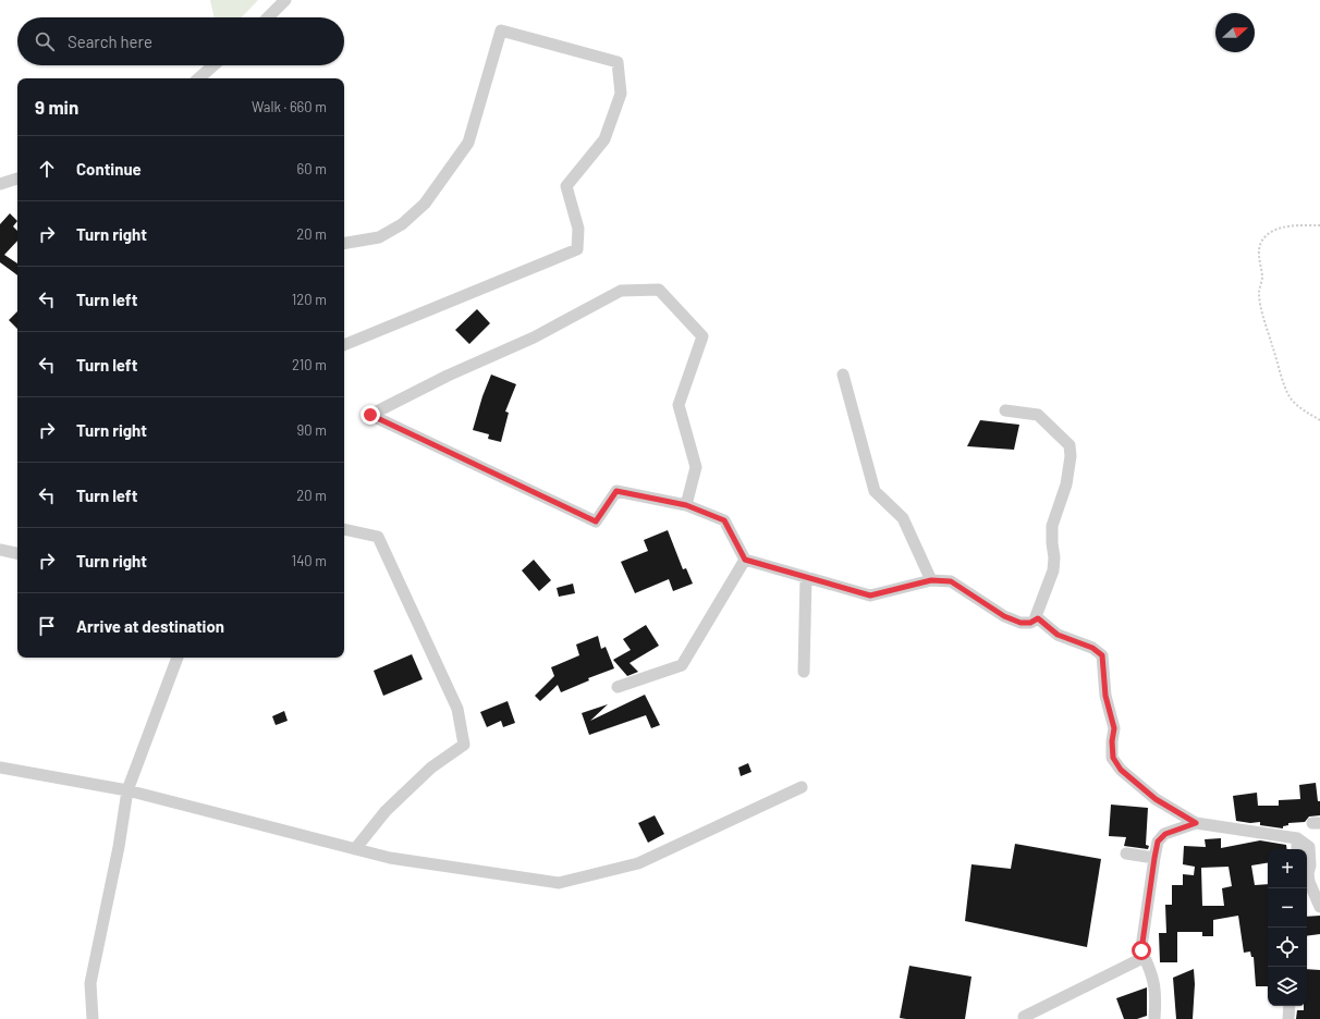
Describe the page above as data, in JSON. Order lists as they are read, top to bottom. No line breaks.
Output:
{"north":"right","page":{"search":"Search here","heading":["9 min","Walk · 660 m"],"list":[["Continue","60 m"],["Turn right","20 m"],["Turn left","120 m"],["Turn left","210 m"],["Turn right","90 m"],["Turn left","20 m"],["Turn right","140 m"],"Arrive at destination"],"map_buttons":["+","−"]}}
